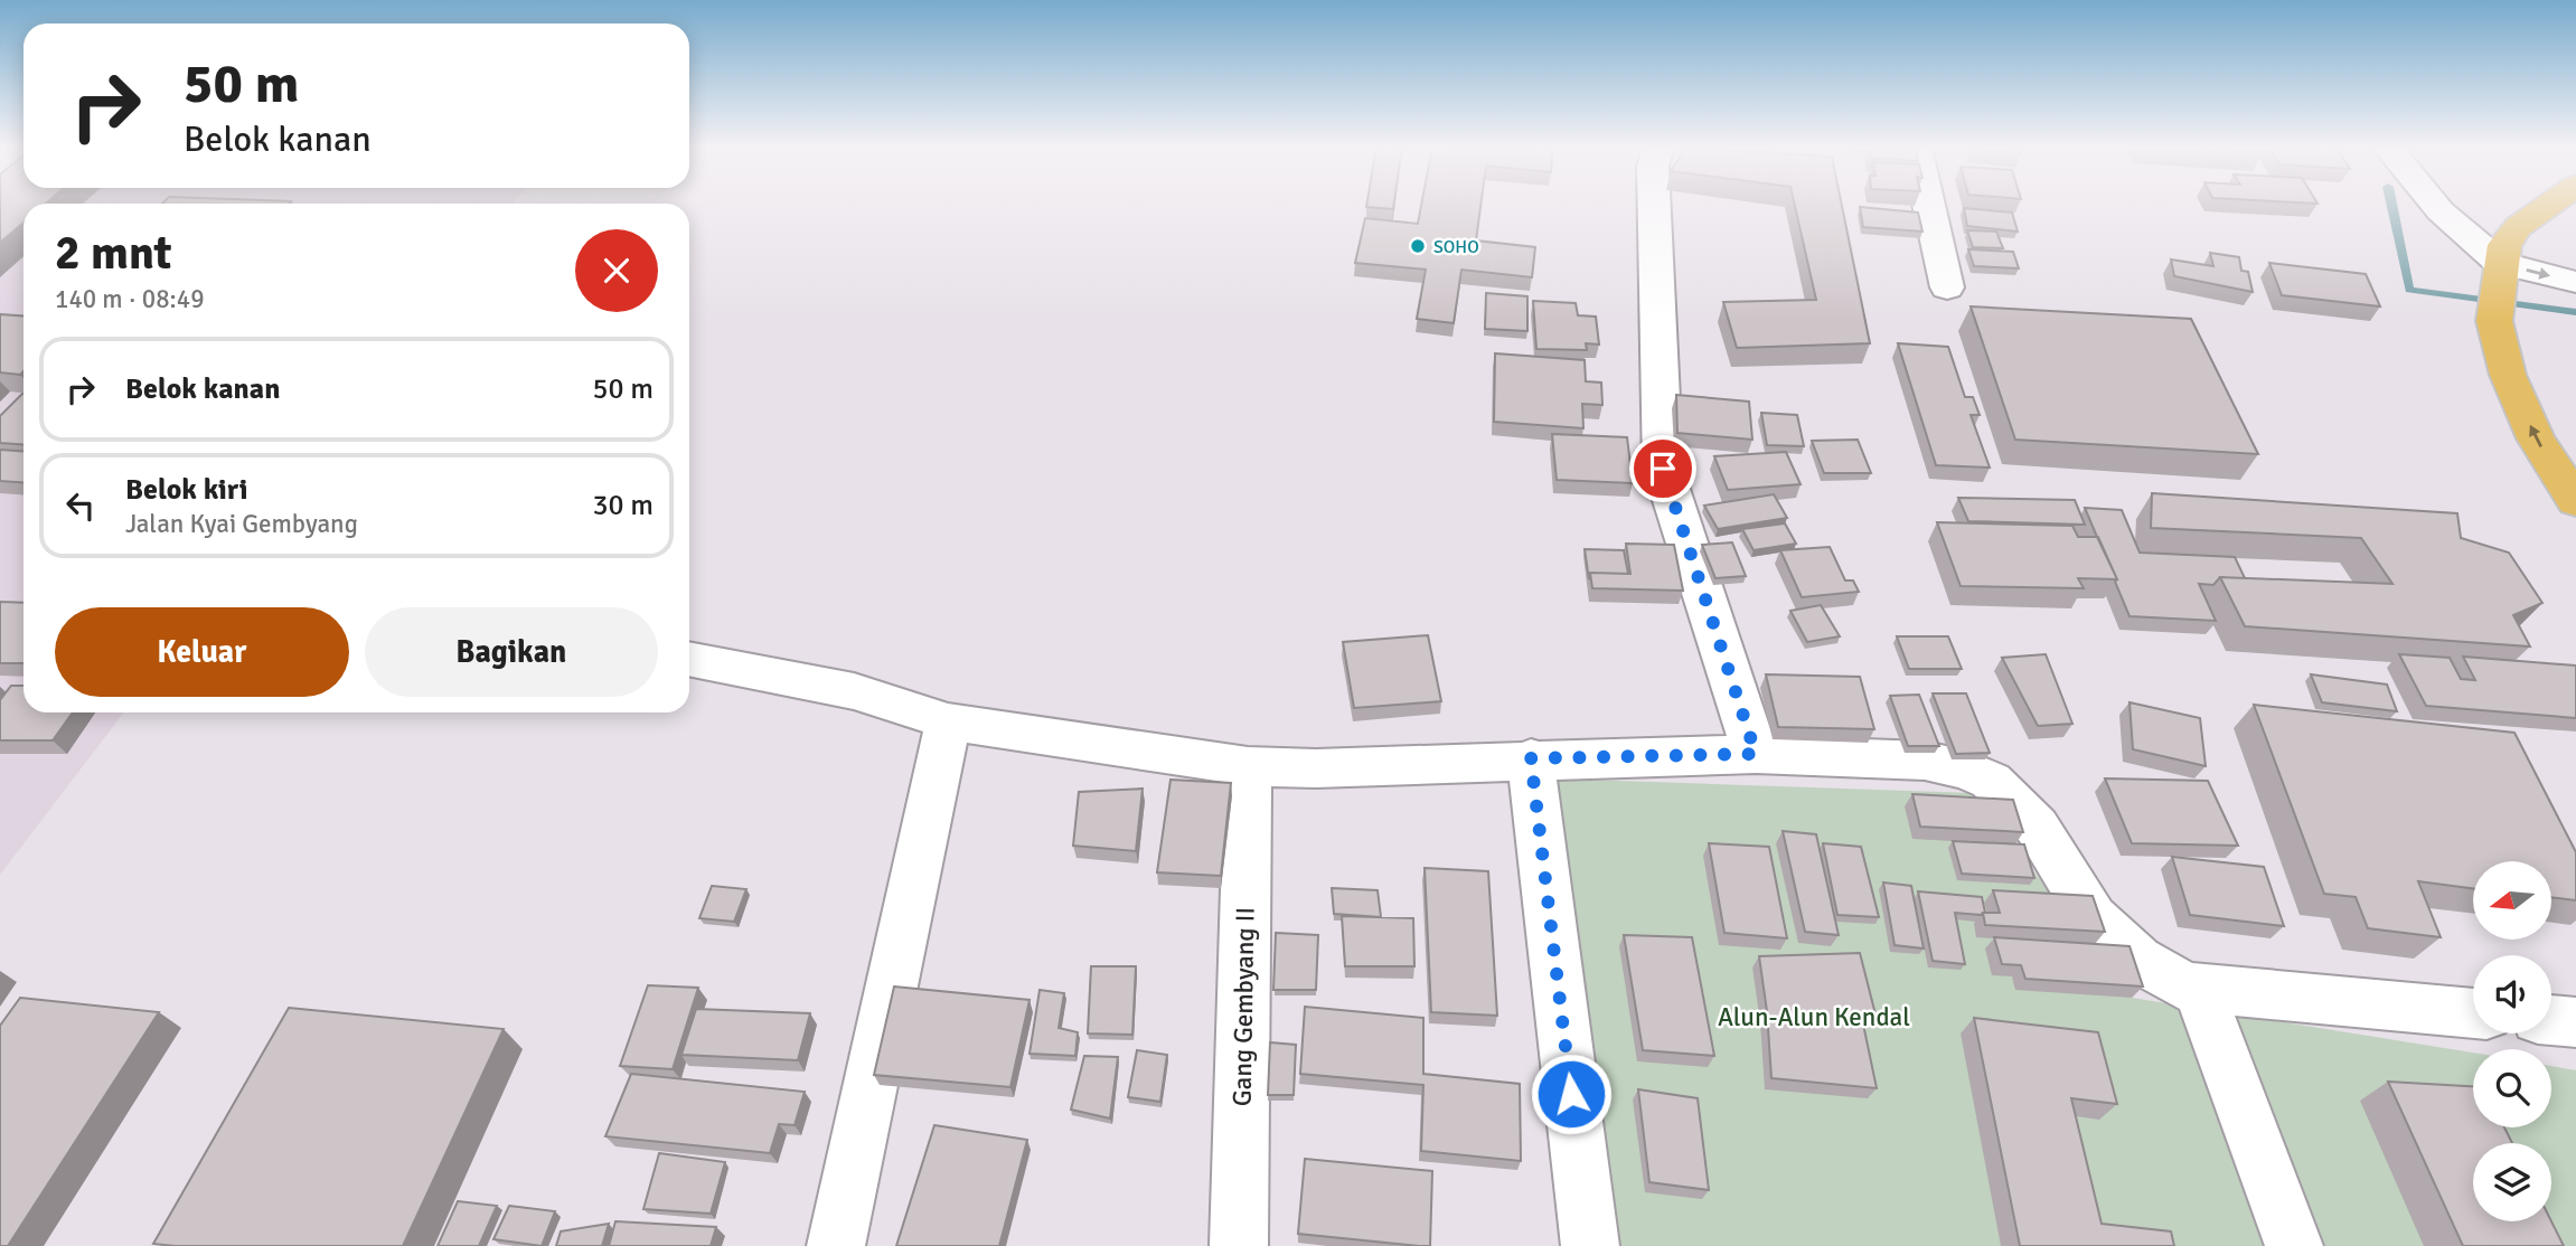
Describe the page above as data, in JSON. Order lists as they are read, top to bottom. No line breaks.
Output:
{"streets":{"street":["Gang Gembyang II"]},"parks":["Alun-Alun Kendal"],"places":["SOHO"],"north":"left","page":{"turn":["50 m","Belok kanan"],"heading":["2 mnt","140 m · 08:49"],"list":[{"name":"Belok kanan","value":"50 m"},{"name":"Belok kiri","note":"Jalan Kyai Gembyang","value":"30 m"}],"buttons":["Keluar","Bagikan"]}}
